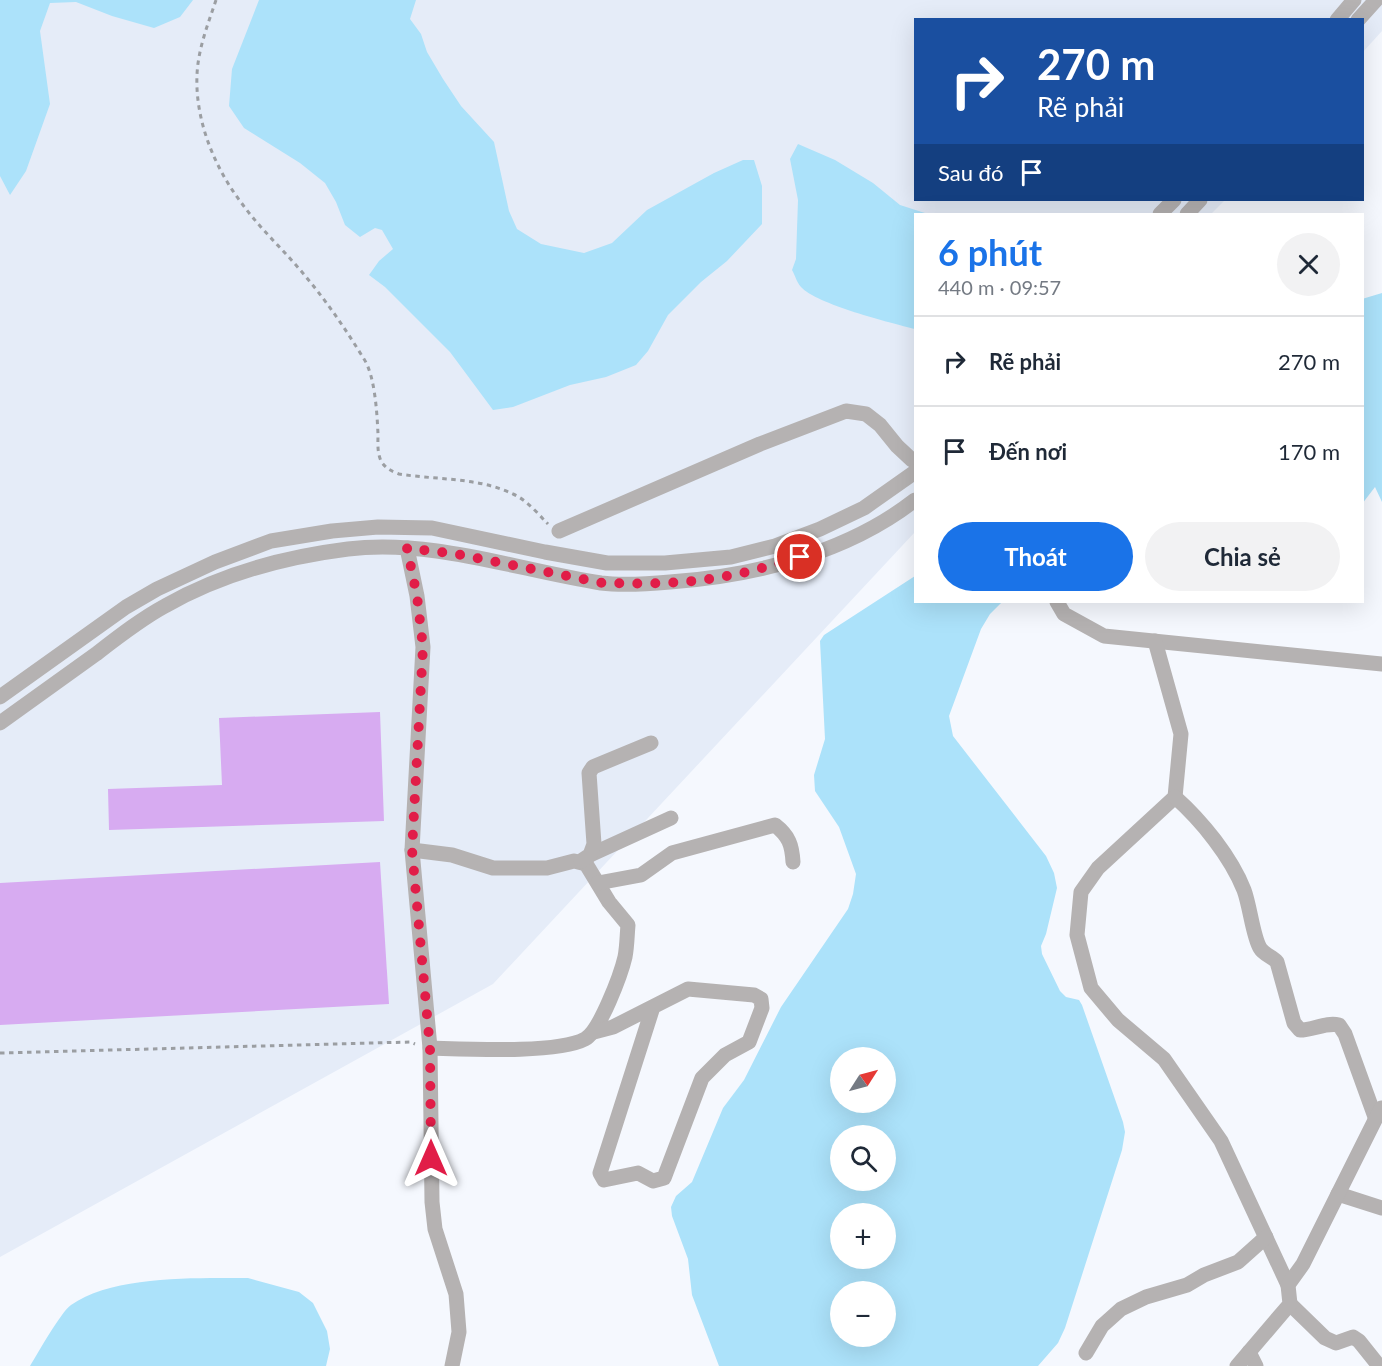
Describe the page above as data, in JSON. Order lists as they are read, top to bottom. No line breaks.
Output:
{"north":"top right","page":{"turn":["270 m","Rẽ phải"],"then":"Sau đó","heading":["6 phút","440 m · 09:57"],"list":[{"name":"Rẽ phải","value":"270 m"},{"name":"Đến nơi","value":"170 m"}],"buttons":["Thoát","Chia sẻ"],"map_buttons":["+","−"]}}
